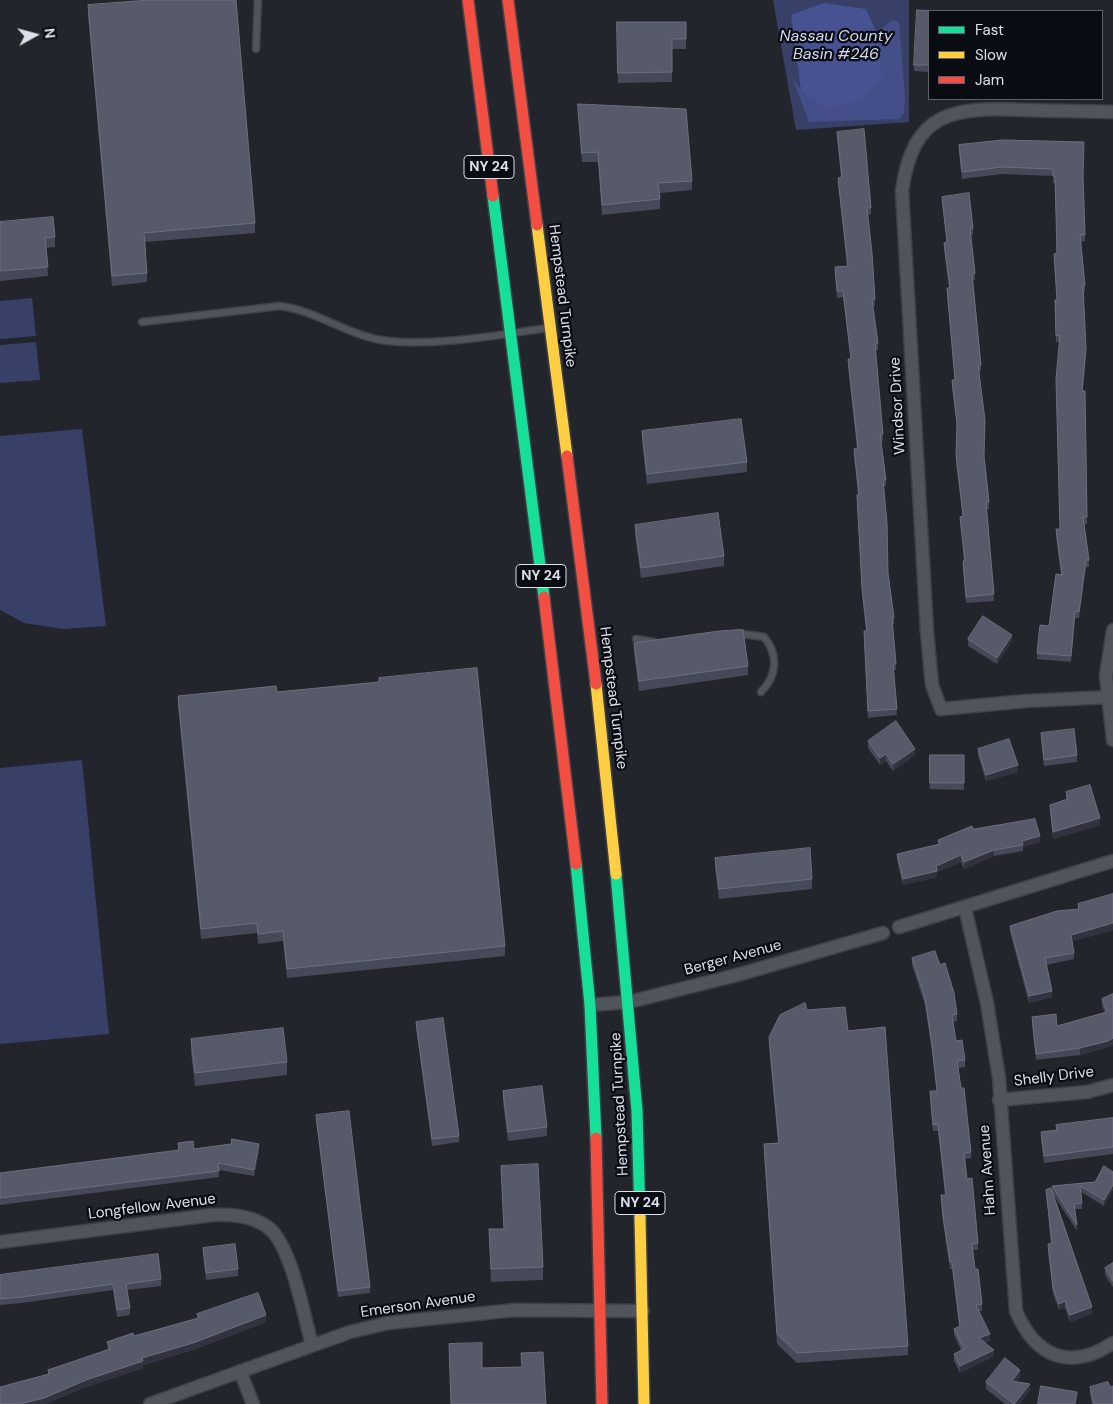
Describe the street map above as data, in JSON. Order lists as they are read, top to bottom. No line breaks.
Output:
{"streets":{"main road":["NY 24","Hempstead Turnpike"],"street":["Windsor Drive","Berger Avenue","Shelly Drive","Hahn Avenue","Longfellow Avenue","Emerson Avenue"]},"crossings":[["Hempstead Turnpike","Berger Avenue"],["Hempstead Turnpike","Emerson Avenue"],["Shelly Drive","Hahn Avenue"],["Longfellow Avenue","Emerson Avenue"]],"water":["Nassau County Basin #246"],"legend":["Fast","Slow","Jam"],"north":"right"}
